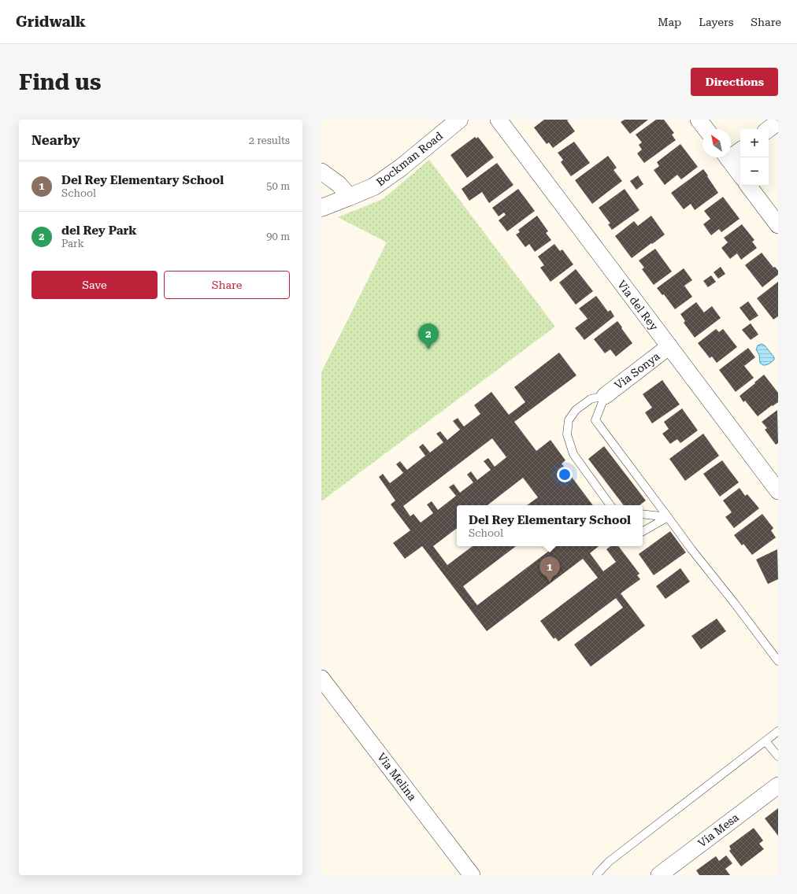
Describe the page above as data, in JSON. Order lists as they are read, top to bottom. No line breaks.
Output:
{"streets":{"street":["Bockman Road","Via del Rey","Via Sonya","Via Melina","Via Mesa"]},"crossings":[["Via del Rey","Via Sonya"]],"north":"top left","page":{"header":"Gridwalk","nav":["Map","Layers","Share"],"buttons":["Directions",["Save","Share"]],"title":"Find us","heading":["Nearby","2 results"],"map_buttons":["+","−"],"list":[{"mark":"1","name":"Del Rey Elementary School","note":"School","value":"50 m"},{"mark":"2","name":"del Rey Park","note":"Park","value":"90 m"}],"pins":["2","1"],"popup":["Del Rey Elementary School","School"]}}
